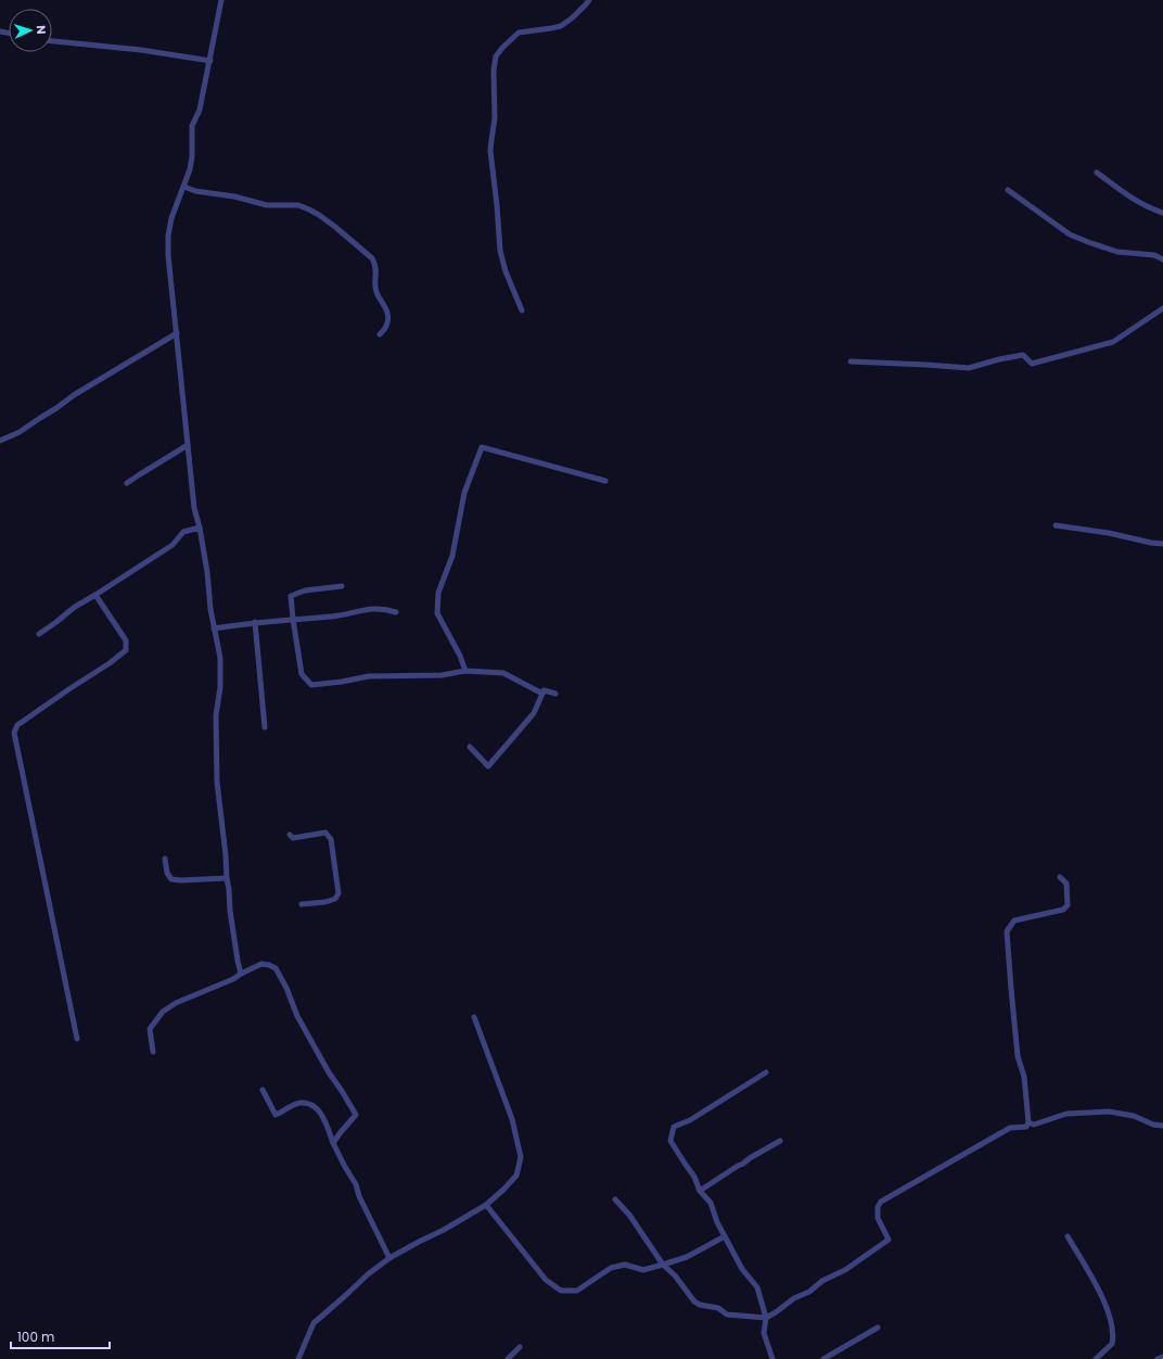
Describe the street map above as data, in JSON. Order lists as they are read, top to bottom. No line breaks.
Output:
{"scale_bar":"100 m","north":"right"}
